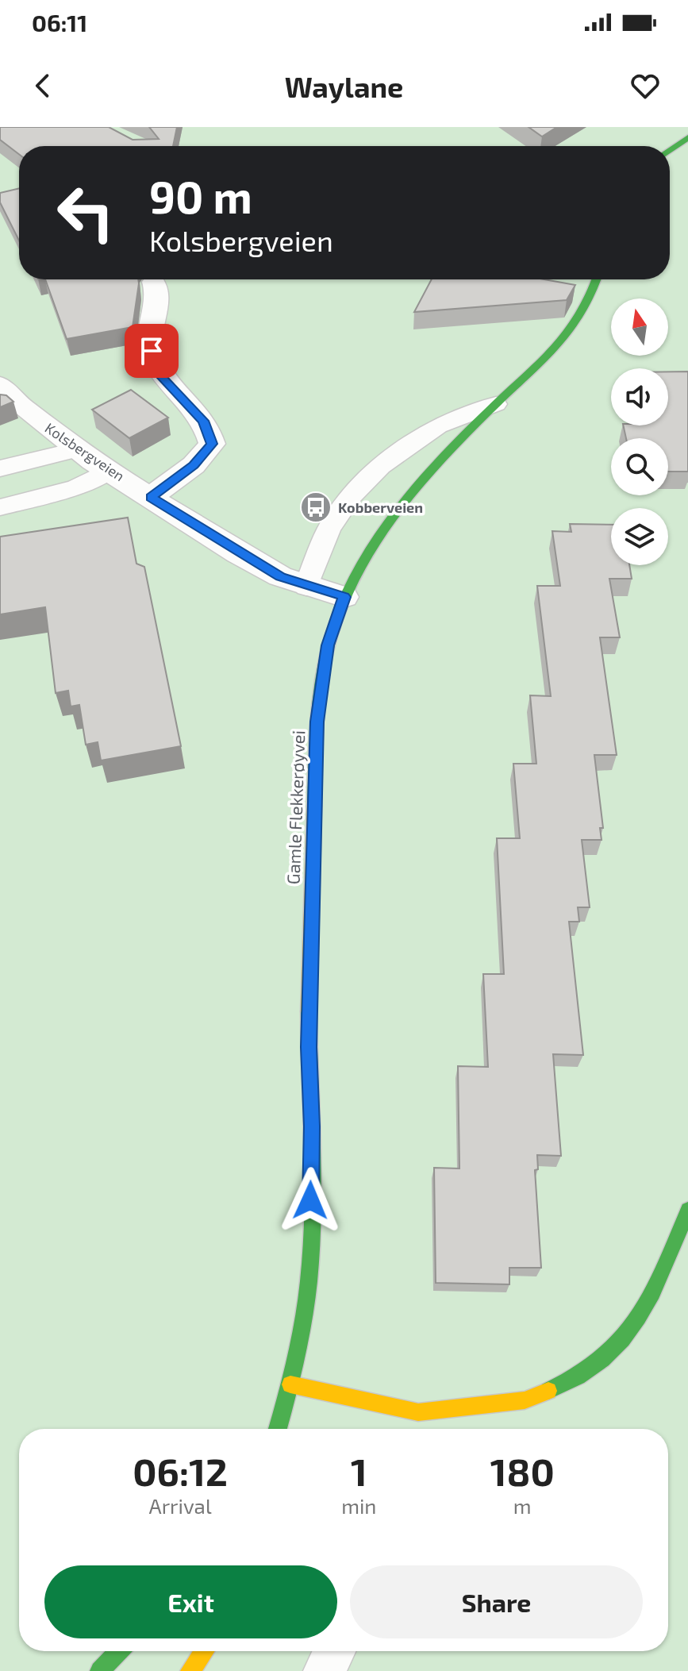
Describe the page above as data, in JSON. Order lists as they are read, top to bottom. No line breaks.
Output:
{"streets":{"street":["Kolsbergveien","Gamle Flekkerøyvei"]},"crossings":[["Kolsbergveien","Gamle Flekkerøyvei"]],"places":{"bus stop":["Kobberveien"]},"north":"top","page":{"status":"06:11","header":"Waylane","turn":["90 m","Kolsbergveien"],"eta":["06:12","Arrival","1","min","180","m"],"buttons":["Exit","Share"]}}
